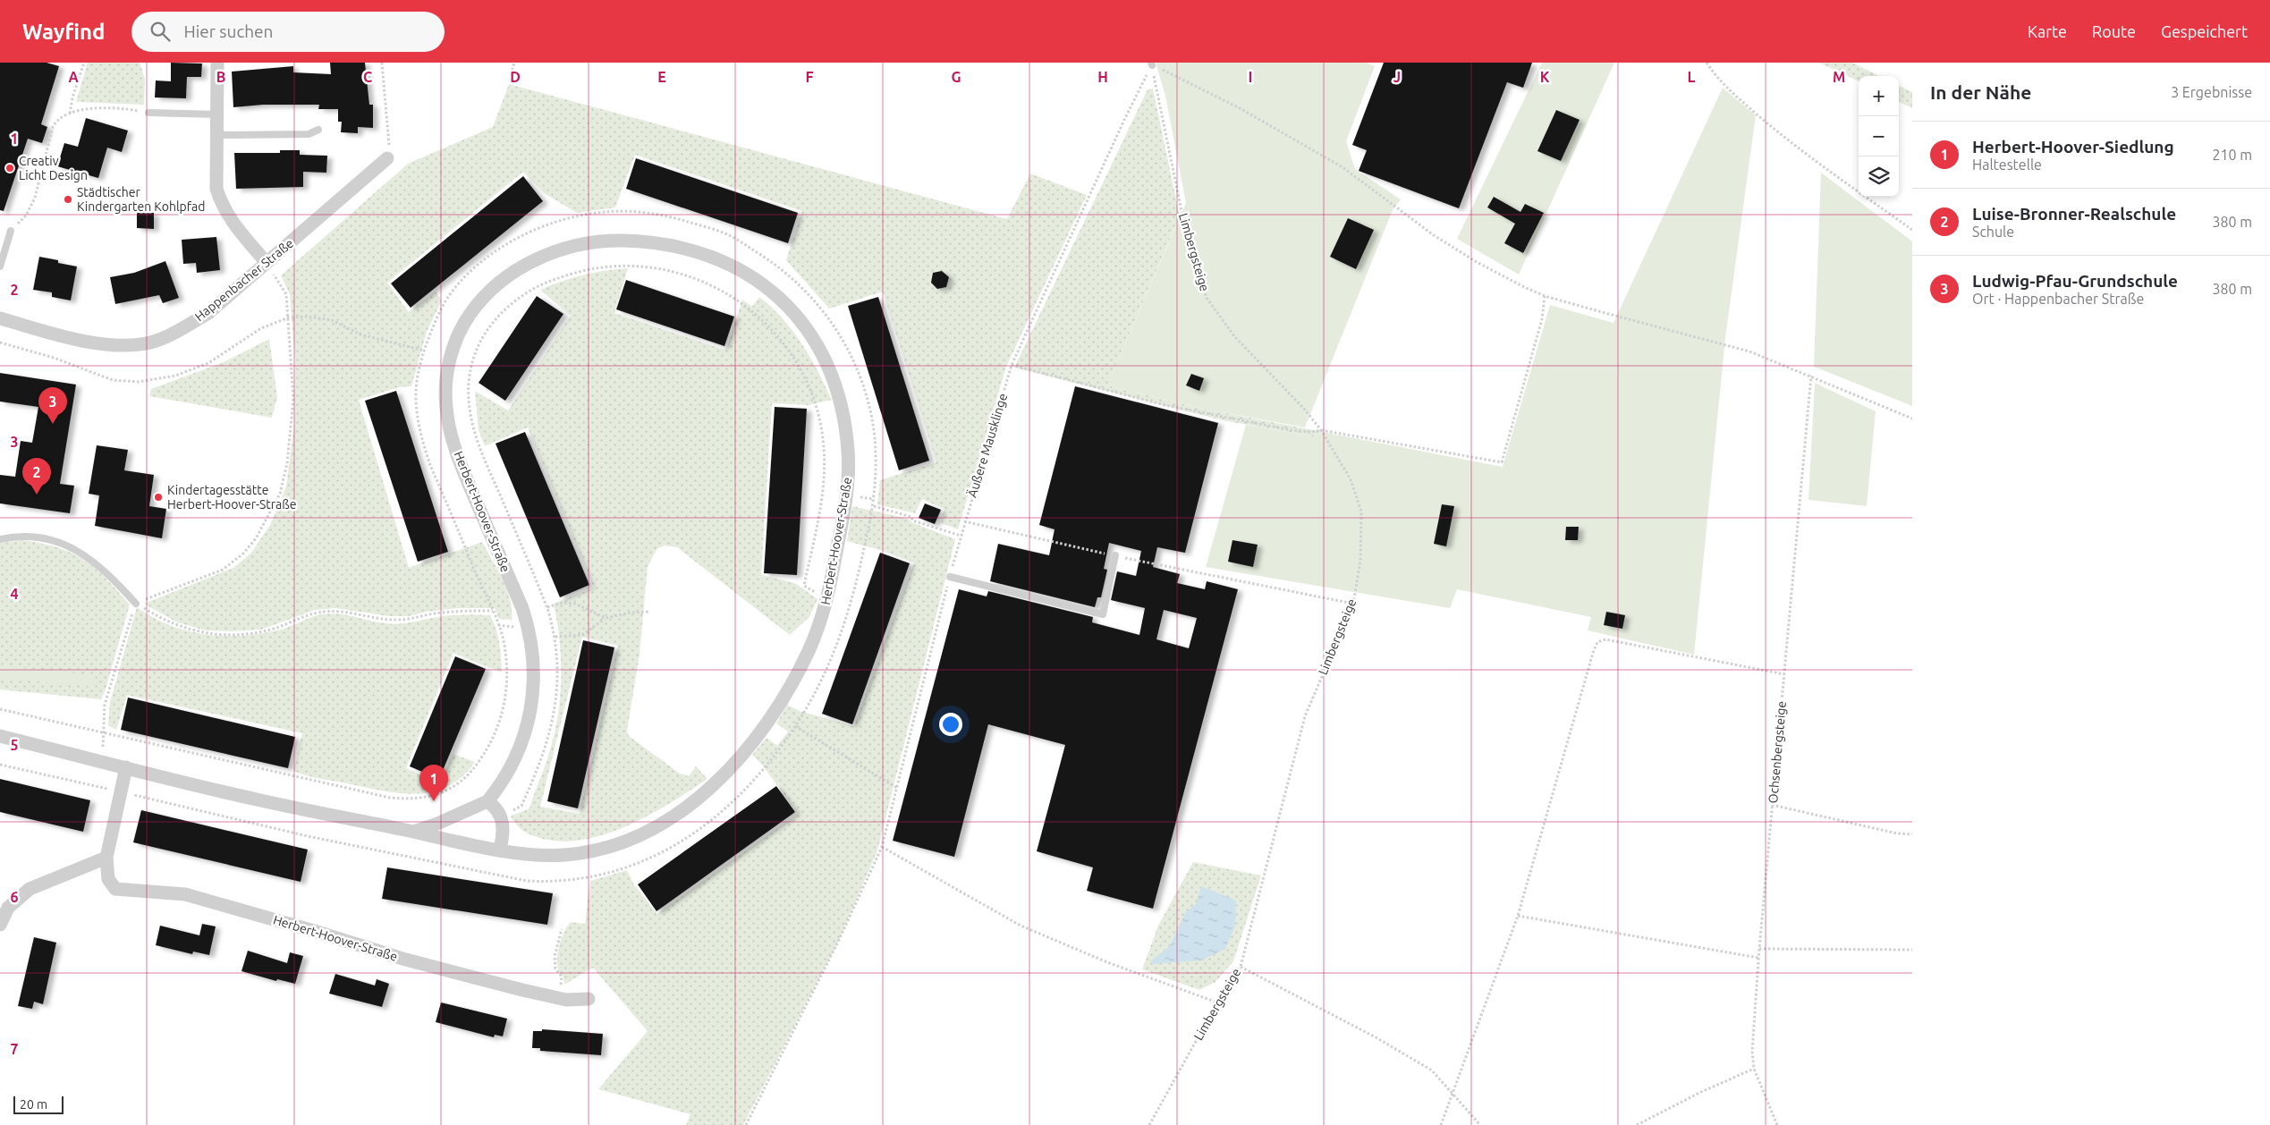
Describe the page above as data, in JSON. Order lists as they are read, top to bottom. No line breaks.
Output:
{"streets":{"street":["Happenbacher Straße","Herbert-Hoover-Straße"],"path":["Limbergsteige","Äußere Mausklinge","Ochsenbergsteige"]},"crossings":[["Limbergsteige","Äußere Mausklinge"]],"places":["Creativ Licht Design","Städtischer Kindergarten Kohlpfad","Kindertagesstätte Herbert-Hoover-Straße"],"scale_bar":"20 m","page":{"header":"Wayfind","search":"Hier suchen","nav":["Karte","Route","Gespeichert"],"heading":["In der Nähe","3 Ergebnisse"],"map_buttons":["+","−"],"list":[{"mark":"1","name":"Herbert-Hoover-Siedlung","note":"Haltestelle","value":"210 m"},{"mark":"2","name":"Luise-Bronner-Realschule","note":"Schule","value":"380 m"},{"mark":"3","name":"Ludwig-Pfau-Grundschule","note":"Ort · Happenbacher Straße","value":"380 m"}],"pins":["3","2","1"],"scale":"20 m"},"grid":{"columns":["A","B","C","D","E","F","G","H","I","J","K","L","M"],"rows":["1","2","3","4","5","6","7"]}}
